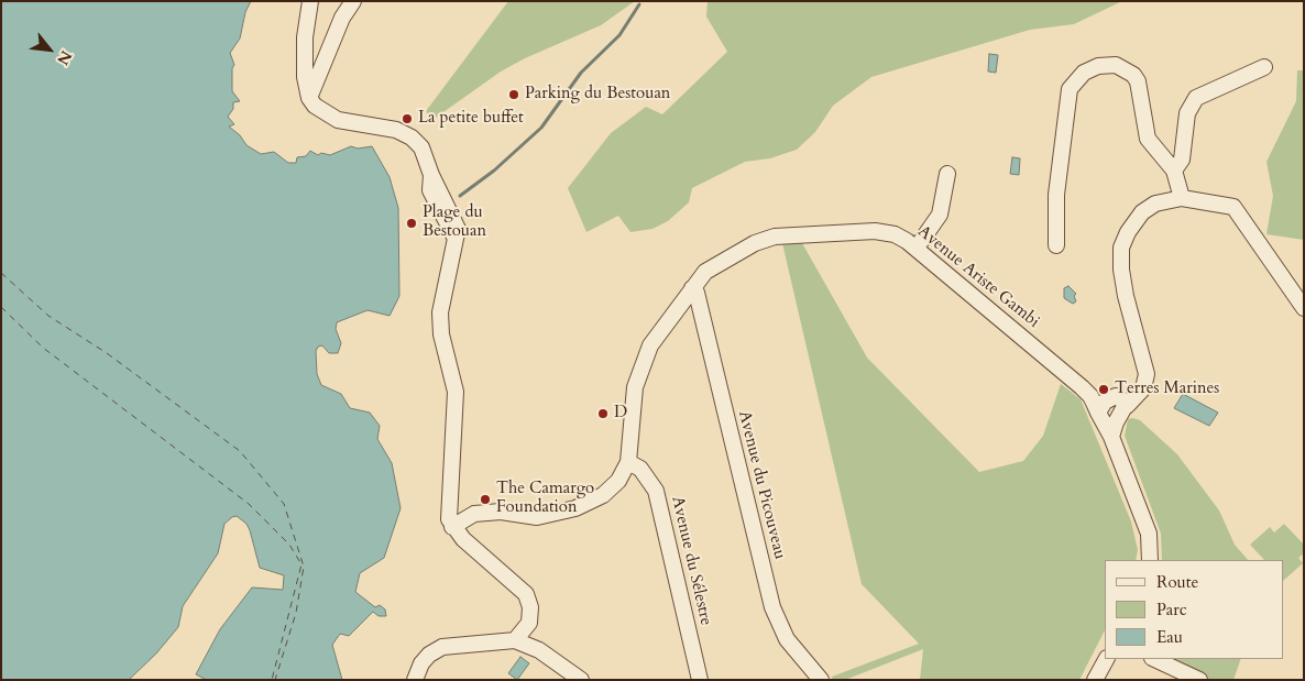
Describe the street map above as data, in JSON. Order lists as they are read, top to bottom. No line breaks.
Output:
{"streets":{"street":["Avenue Ariste Gambi","Avenue du Picouveau","Avenue du Sélestre"]},"crossings":[["Avenue Ariste Gambi","Avenue du Picouveau"],["Avenue Ariste Gambi","Avenue du Sélestre"]],"places":["Parking du Bestouan","La petite buffet","Plage du Bestouan","Terres Marines","D","The Camargo Foundation"],"legend":["Route","Parc","Eau"],"north":"bottom right"}
